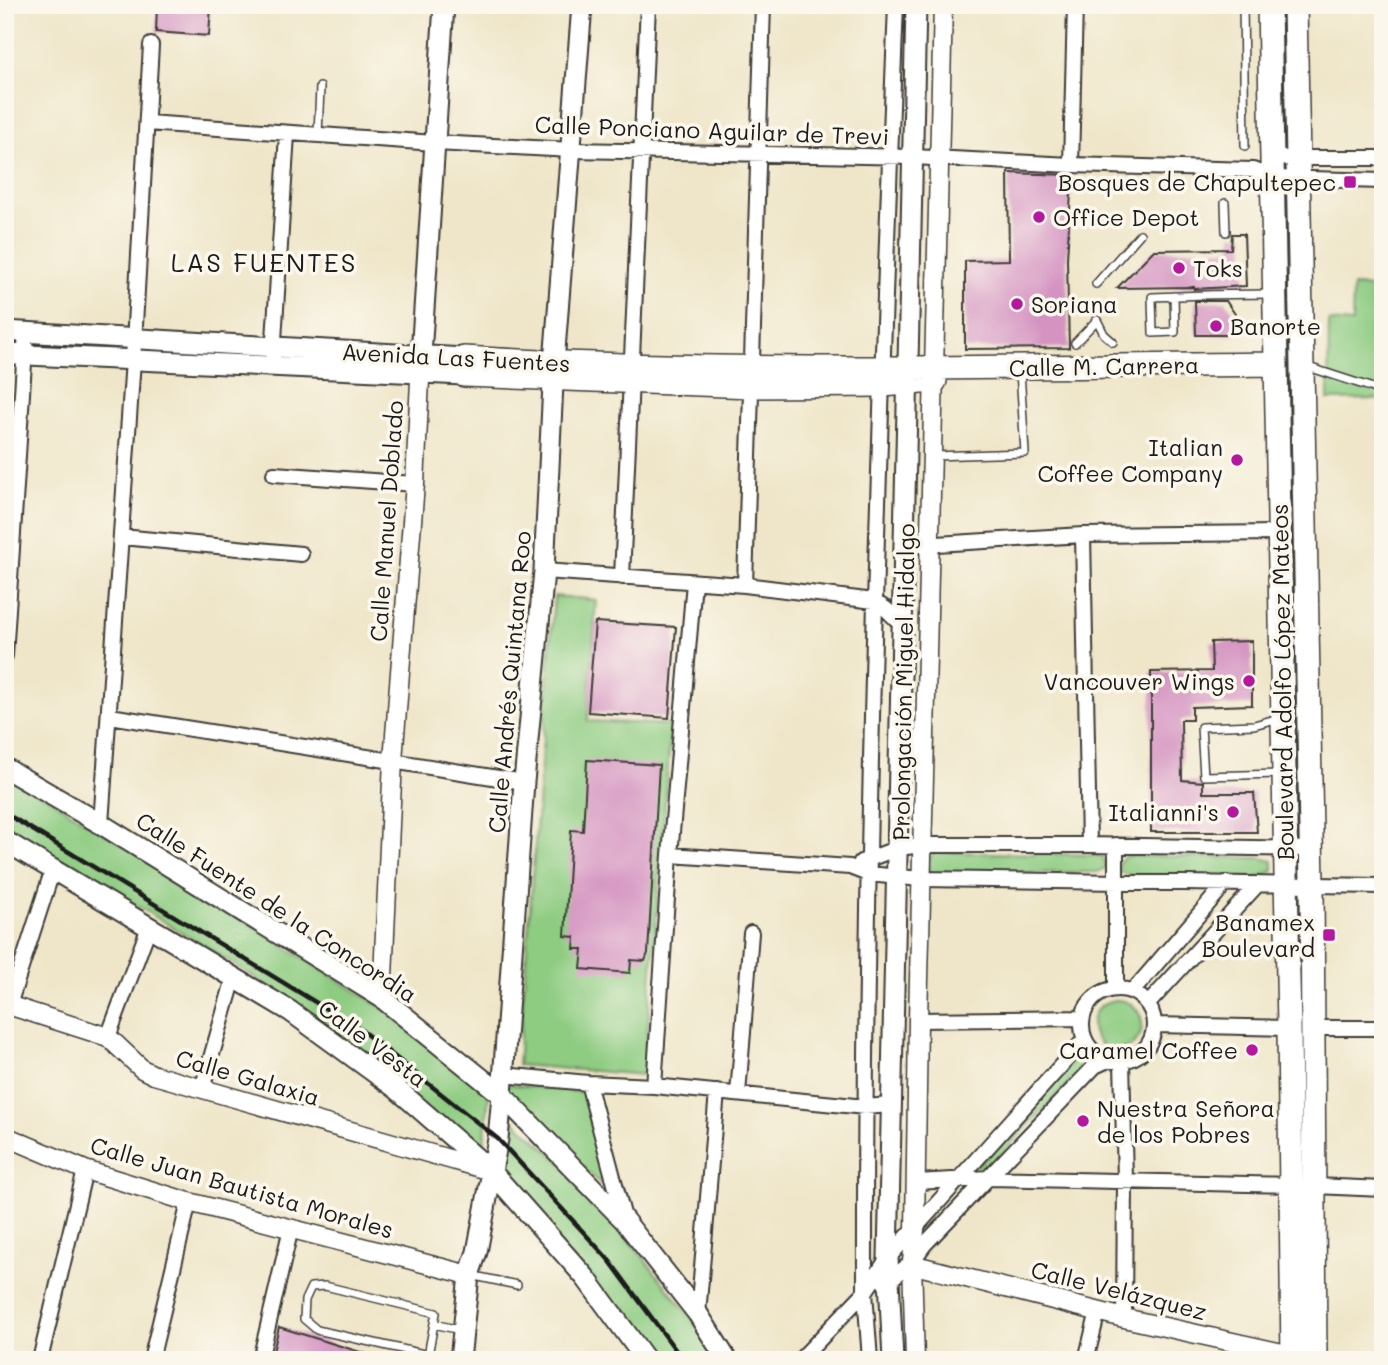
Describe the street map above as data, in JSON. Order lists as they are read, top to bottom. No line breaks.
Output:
{"streets":{"main road":["Avenida Las Fuentes","Calle M. Carrera","Calle Manuel Doblado","Calle Andrés Quintana Roo","Prolongación Miguel Hidalgo","Boulevard Adolfo López Mateos","Calle Fuente de la Concordia","Calle Vesta"],"street":["Calle Ponciano Aguilar de Trevi","Calle Galaxia","Calle Juan Bautista Morales","Calle Velázquez"]},"crossings":[["Calle Ponciano Aguilar de Trevi","Calle Manuel Doblado"],["Calle Ponciano Aguilar de Trevi","Calle Andrés Quintana Roo"],["Calle Ponciano Aguilar de Trevi","Prolongación Miguel Hidalgo"],["Calle Ponciano Aguilar de Trevi","Boulevard Adolfo López Mateos"],["Avenida Las Fuentes","Calle M. Carrera"],["Avenida Las Fuentes","Calle Manuel Doblado"],["Avenida Las Fuentes","Calle Andrés Quintana Roo"],["Avenida Las Fuentes","Prolongación Miguel Hidalgo"],["Calle M. Carrera","Prolongación Miguel Hidalgo"],["Calle M. Carrera","Boulevard Adolfo López Mateos"],["Calle Manuel Doblado","Calle Fuente de la Concordia"],["Calle Andrés Quintana Roo","Calle Fuente de la Concordia"],["Calle Andrés Quintana Roo","Calle Vesta"],["Calle Andrés Quintana Roo","Calle Galaxia"],["Calle Andrés Quintana Roo","Calle Juan Bautista Morales"],["Prolongación Miguel Hidalgo","Calle Velázquez"],["Boulevard Adolfo López Mateos","Calle Velázquez"],["Calle Vesta","Calle Galaxia"]],"districts":["LAS FUENTES"],"places":{"transit":["Bosques de Chapultepec","Banamex Boulevard"],"other":["Office Depot","Toks","Soriana","Banorte","Italian Coffee Company","Vancouver Wings","Italianni's","Caramel Coffee","Nuestra Señora de los Pobres"]}}
